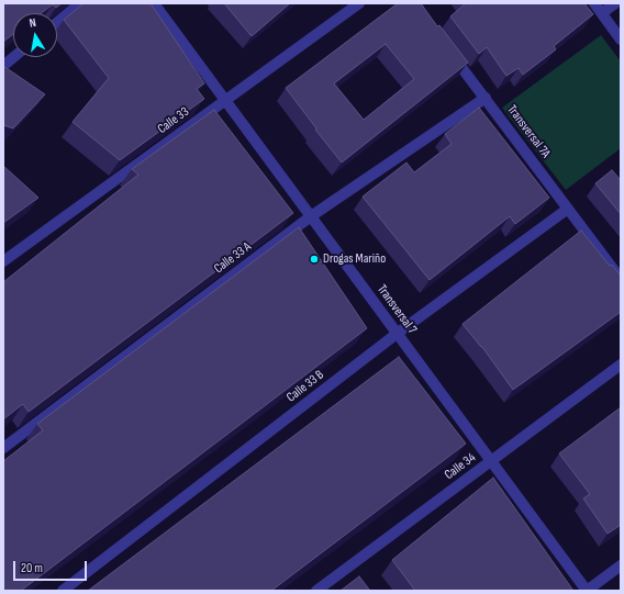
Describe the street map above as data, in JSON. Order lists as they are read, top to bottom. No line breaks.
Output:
{"streets":{"street":["Calle 33","Transversal 7A","Calle 33 A","Transversal 7","Calle 33 B","Calle 34"]},"crossings":[["Calle 33","Transversal 7"],["Transversal 7A","Calle 33 A"],["Transversal 7A","Calle 33 B"],["Calle 33 A","Transversal 7"],["Transversal 7","Calle 33 B"],["Transversal 7","Calle 34"]],"places":["Drogas Mariño"],"scale_bar":"20 m","north":"top"}
